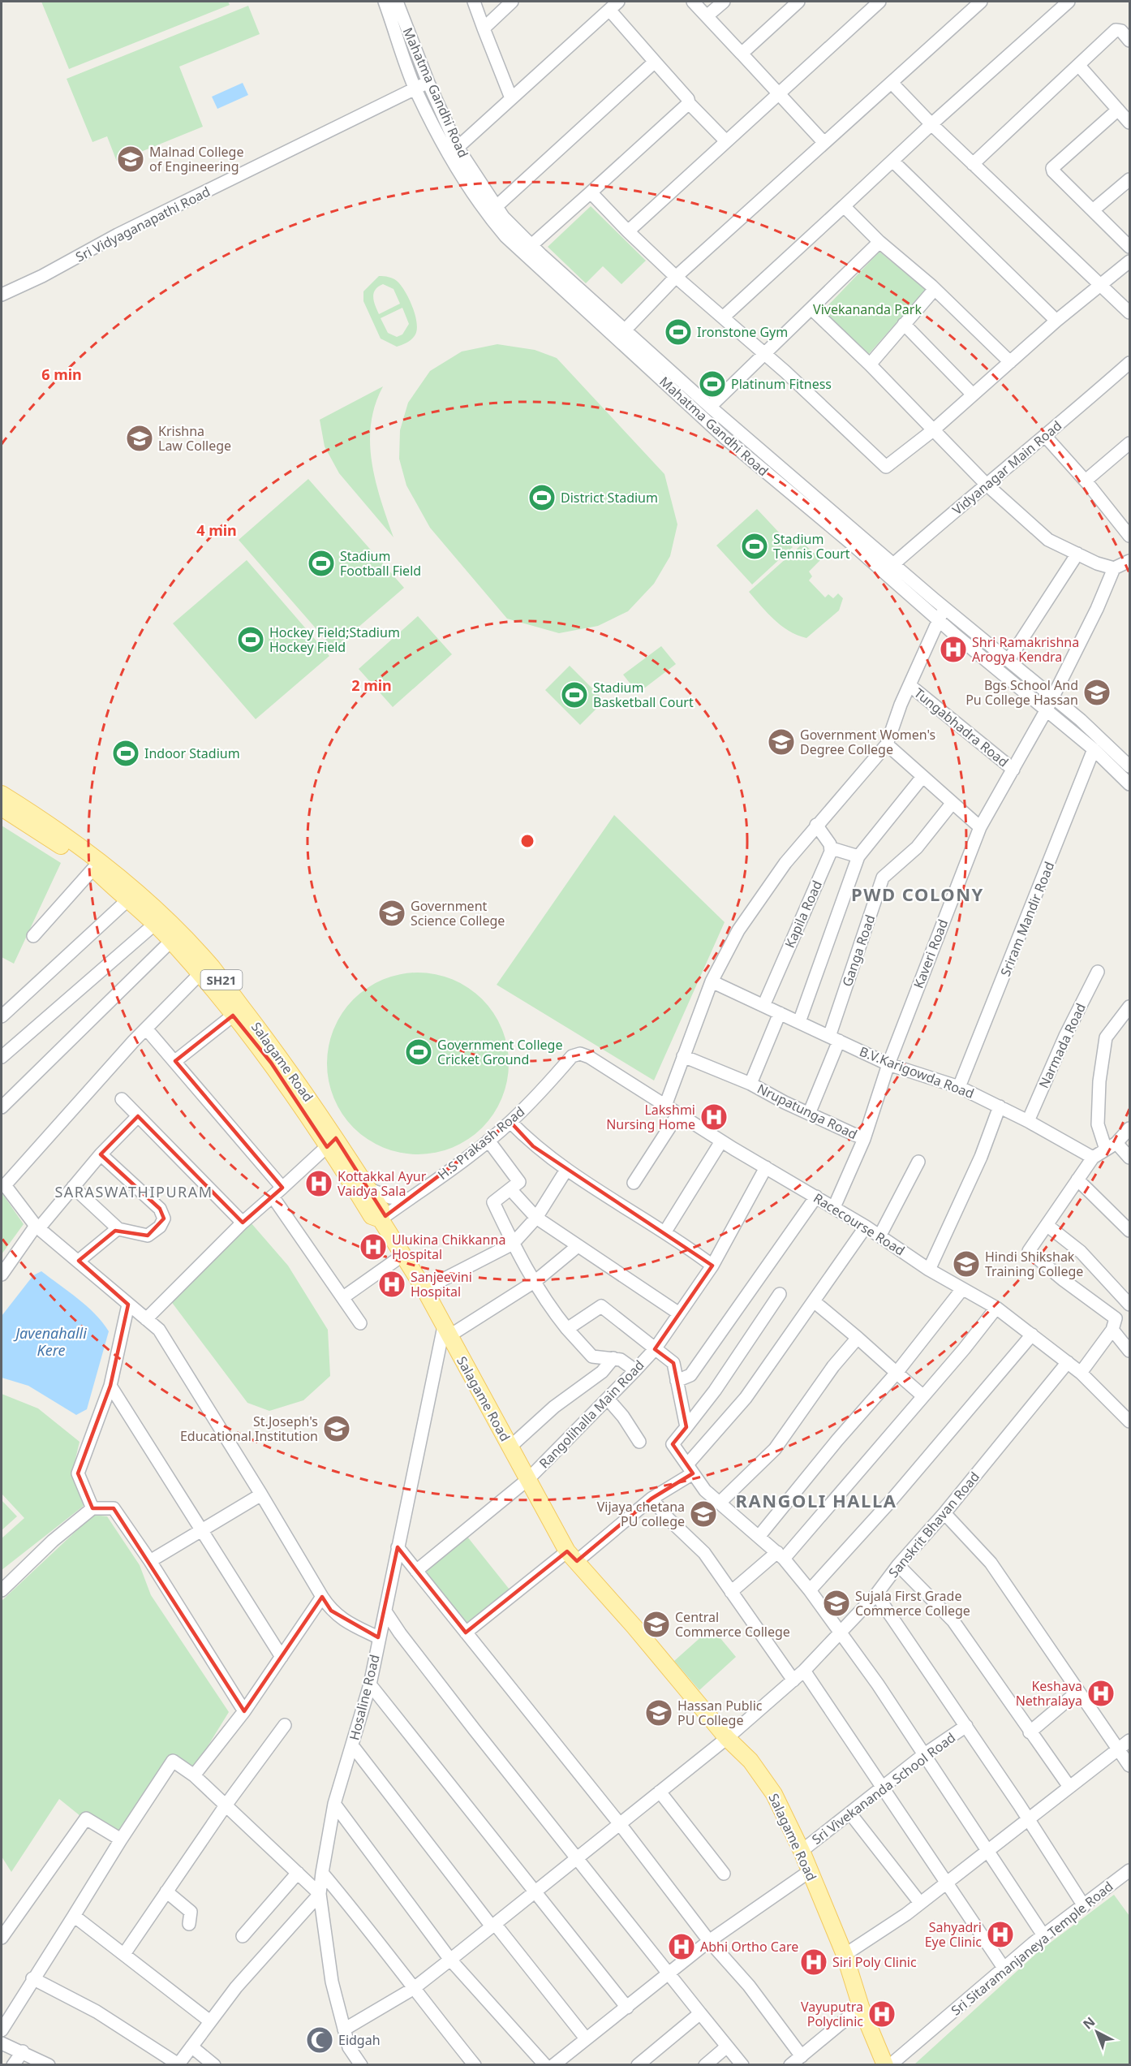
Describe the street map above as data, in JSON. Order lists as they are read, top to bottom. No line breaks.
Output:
{"streets":{"main road":["SH21","Salagame Road"],"street":["Mahatma Gandhi Road","Sri Vidyaganapathi Road","Vidyanagar Main Road","Tungabhadra Road","Kapila Road","Sriram Mandir Road","Ganga Road","Kaveri Road","Narmada Road","B.V.Karigowda Road","Nrupatunga Road","H.S Prakash Road","Racecourse Road","Rangolihalla Main Road","Sanskrit Bhavan Road","Hosaline Road","Sri Vivekananda School Road","Sri Sitaramanjaneya Temple Road"]},"crossings":[["Mahatma Gandhi Road","Sri Vidyaganapathi Road"],["Mahatma Gandhi Road","Vidyanagar Main Road"],["Mahatma Gandhi Road","Sriram Mandir Road"],["Mahatma Gandhi Road","Kaveri Road"],["Tungabhadra Road","Kaveri Road"],["Kapila Road","B.V.Karigowda Road"],["Sriram Mandir Road","B.V.Karigowda Road"],["Ganga Road","B.V.Karigowda Road"],["Ganga Road","Nrupatunga Road"],["Kaveri Road","B.V.Karigowda Road"],["Kaveri Road","Nrupatunga Road"],["Kaveri Road","Racecourse Road"],["Narmada Road","B.V.Karigowda Road"],["Salagame Road","H.S Prakash Road"],["Salagame Road","Rangolihalla Main Road"],["Salagame Road","Sanskrit Bhavan Road"],["Salagame Road","Hosaline Road"],["Salagame Road","Sri Vivekananda School Road"],["H.S Prakash Road","Racecourse Road"],["Racecourse Road","Rangolihalla Main Road"],["Racecourse Road","Sanskrit Bhavan Road"],["Sanskrit Bhavan Road","Hosaline Road"]],"districts":["PWD COLONY","SARASWATHIPURAM","RANGOLI HALLA"],"water":["Javenahalli Kere"],"parks":["Vivekananda Park"],"places":{"school or university":["Malnad College of Engineering","Krishna Law College","Bgs School And Pu College Hassan","Government Women's Degree College","Government Science College","Hindi Shikshak Training College","St.Joseph's Educational Institution","Vijaya chetana PU college","Sujala First Grade Commerce College","Central Commerce College","Hassan Public PU College"],"sports":["Ironstone Gym","Platinum Fitness","District Stadium","Stadium Tennis Court","Stadium Football Field","Hockey Field;Stadium Hockey Field","Stadium Basketball Court","Indoor Stadium","Government College Cricket Ground"],"hospital":["Shri Ramakrishna Arogya Kendra","Lakshmi Nursing Home","Kottakkal Ayur Vaidya Sala","Ulukina Chikkanna Hospital","Sanjeevini Hospital","Keshava Nethralaya","Sahyadri Eye Clinic","Abhi Ortho Care","Siri Poly Clinic","Vayuputra Polyclinic"],"mosque":["Eidgah"]},"north":"top left","rings":["6 min","4 min","2 min"]}
